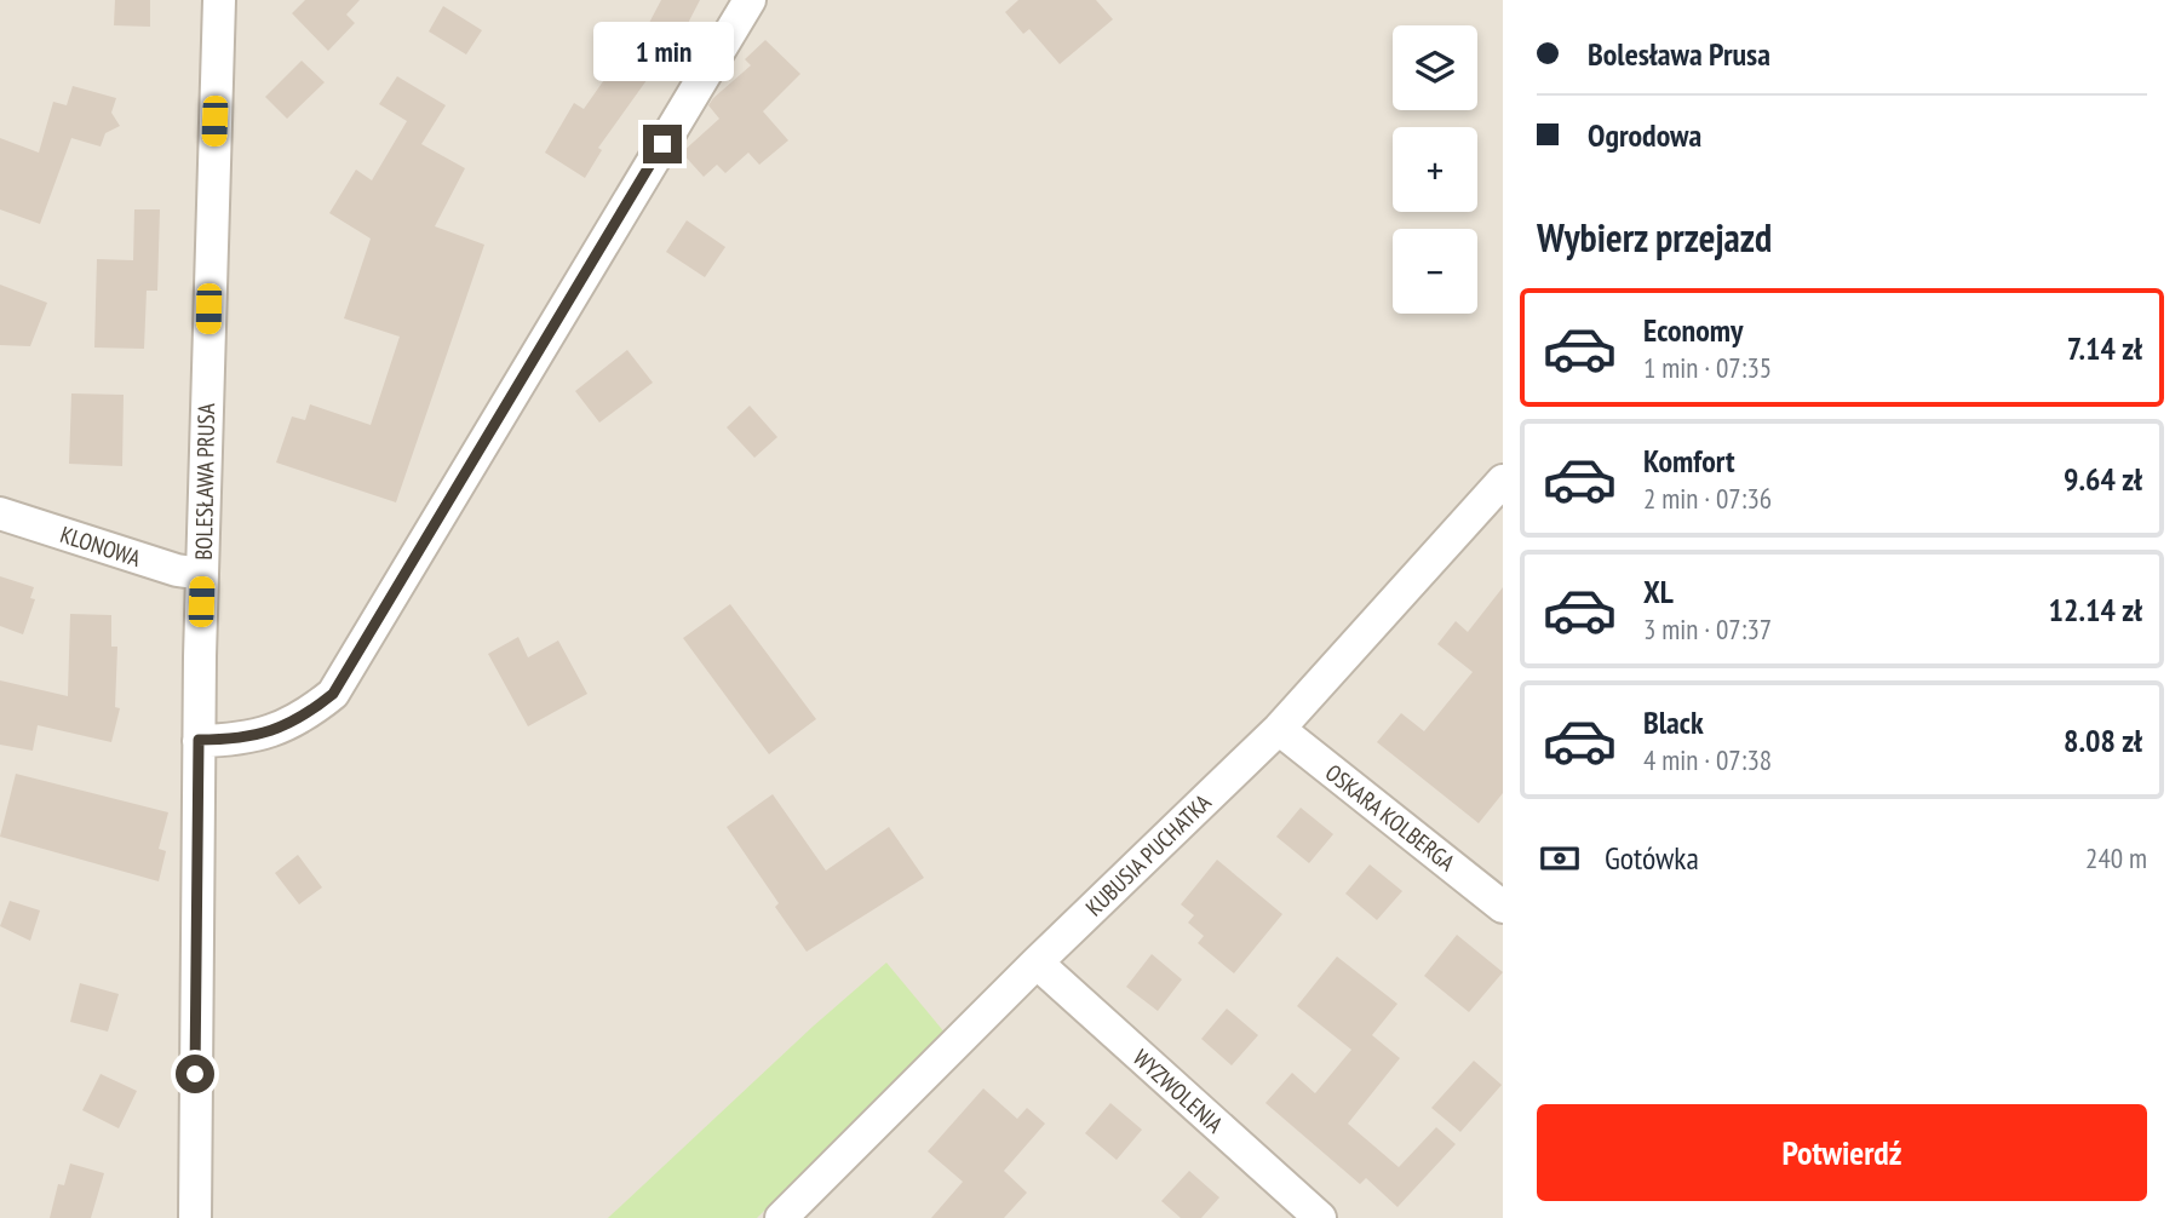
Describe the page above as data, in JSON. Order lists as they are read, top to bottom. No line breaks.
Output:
{"streets":{"street":["BOLESŁAWA PRUSA","KLONOWA","OSKARA KOLBERGA","KUBUSIA PUCHATKA","WYZWOLENIA"]},"crossings":[["BOLESŁAWA PRUSA","KLONOWA"],["OSKARA KOLBERGA","KUBUSIA PUCHATKA"],["KUBUSIA PUCHATKA","WYZWOLENIA"]],"page":{"banner":["Bolesława Prusa","Ogrodowa"],"bubble":"1 min","map_buttons":["+","−"],"heading":"Wybierz przejazd","list":[{"name":"Economy","note":"1 min · 07:35","value":"7.14 zł"},{"name":"Komfort","note":"2 min · 07:36","value":"9.64 zł"},{"name":"XL","note":"3 min · 07:37","value":"12.14 zł"},{"name":"Black","note":"4 min · 07:38","value":"8.08 zł"}],"pay":["Gotówka","240 m"],"buttons":"Potwierdź"}}
